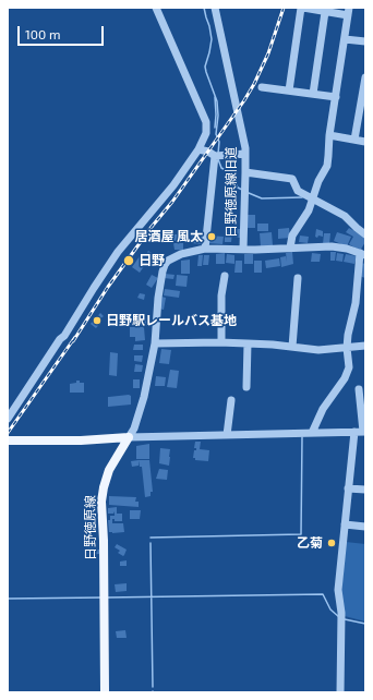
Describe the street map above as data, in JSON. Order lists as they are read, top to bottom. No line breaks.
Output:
{"streets":{"main road":["日野徳原線"],"street":["日野徳原線旧道"]},"crossings":[["日野徳原線旧道","日野徳原線"]],"places":["居酒屋 風太","日野","日野駅レールバス基地","乙菊"],"scale_bar":"100 m"}
